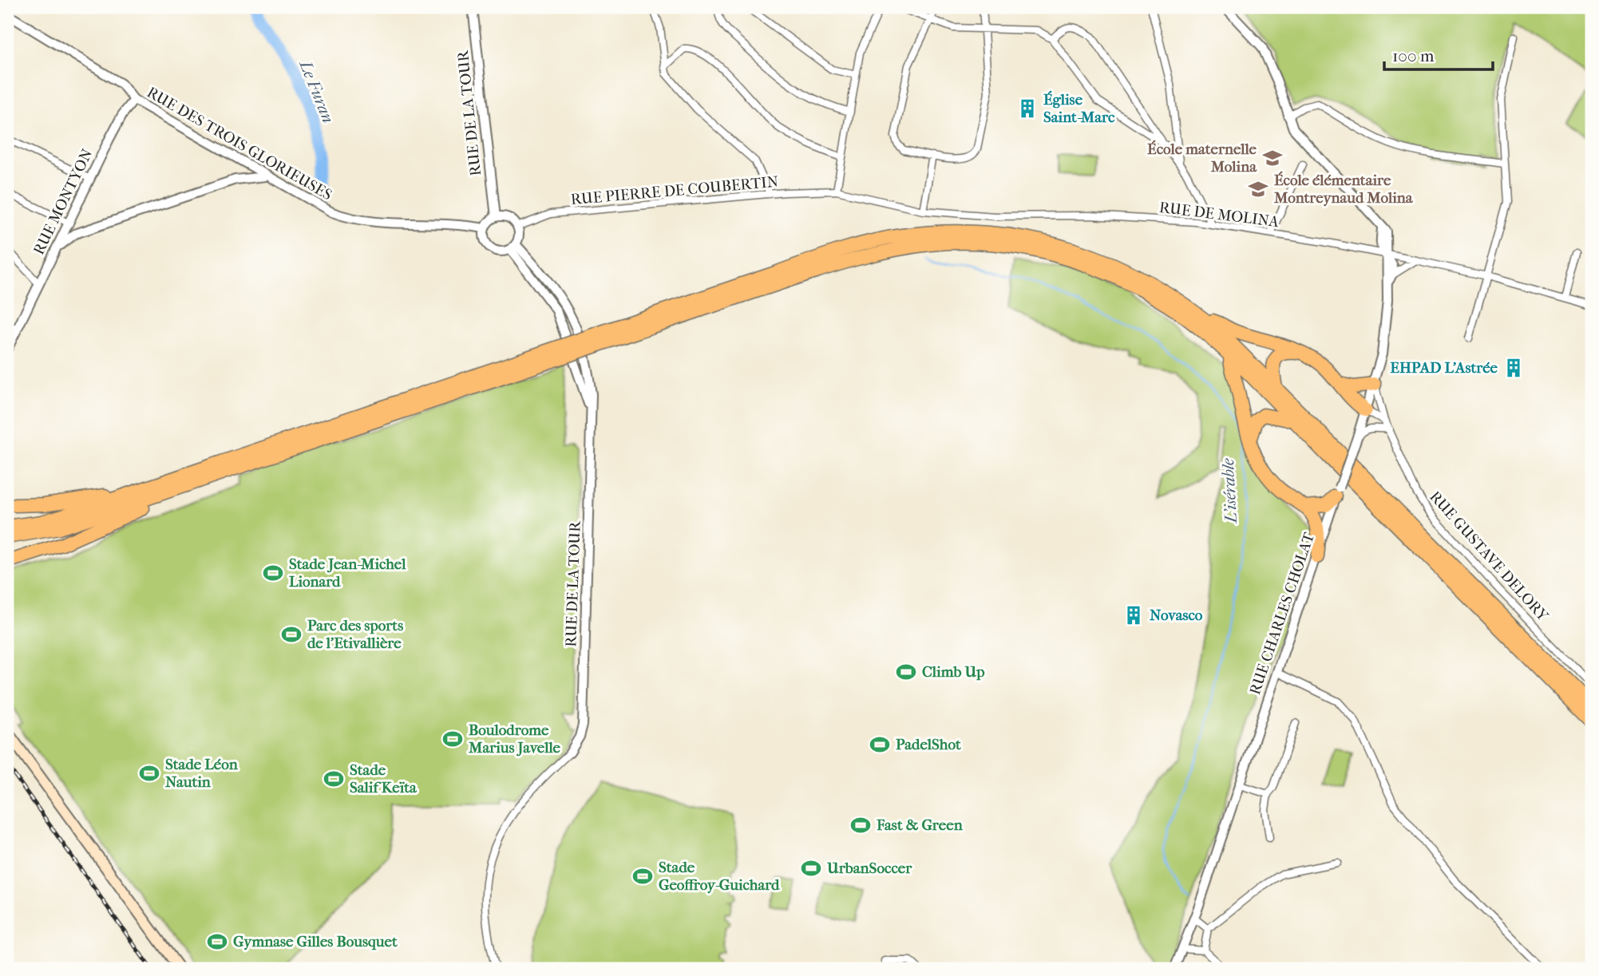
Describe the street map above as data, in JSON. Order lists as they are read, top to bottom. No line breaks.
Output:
{"streets":{"street":["RUE DE LA TOUR","RUE DES TROIS GLORIEUSES","RUE PIERRE DE COUBERTIN","RUE MONTYON","RUE DE MOLINA","RUE GUSTAVE DELORY","RUE CHARLES CHOLAT"]},"crossings":[["RUE DE LA TOUR","RUE DES TROIS GLORIEUSES"],["RUE DE LA TOUR","RUE PIERRE DE COUBERTIN"],["RUE DES TROIS GLORIEUSES","RUE PIERRE DE COUBERTIN"],["RUE DES TROIS GLORIEUSES","RUE MONTYON"],["RUE PIERRE DE COUBERTIN","RUE DE MOLINA"],["RUE DE MOLINA","RUE CHARLES CHOLAT"],["RUE GUSTAVE DELORY","RUE CHARLES CHOLAT"]],"water":["Le Furan","L'isérable"],"places":{"building":["Église Saint-Marc","EHPAD L'Astrée","Novasco"],"school or university":["École maternelle Molina","École élémentaire Montreynaud Molina"],"sports":["Stade Jean-Michel Lionard","Parc des sports de l'Etivallière","Climb Up","Boulodrome Marius Javelle","PadelShot","Stade Léon Nautin","Stade Salif Keïta","Fast & Green","UrbanSoccer","Stade Geoffroy-Guichard","Gymnase Gilles Bousquet"]},"scale_bar":"100 m"}
